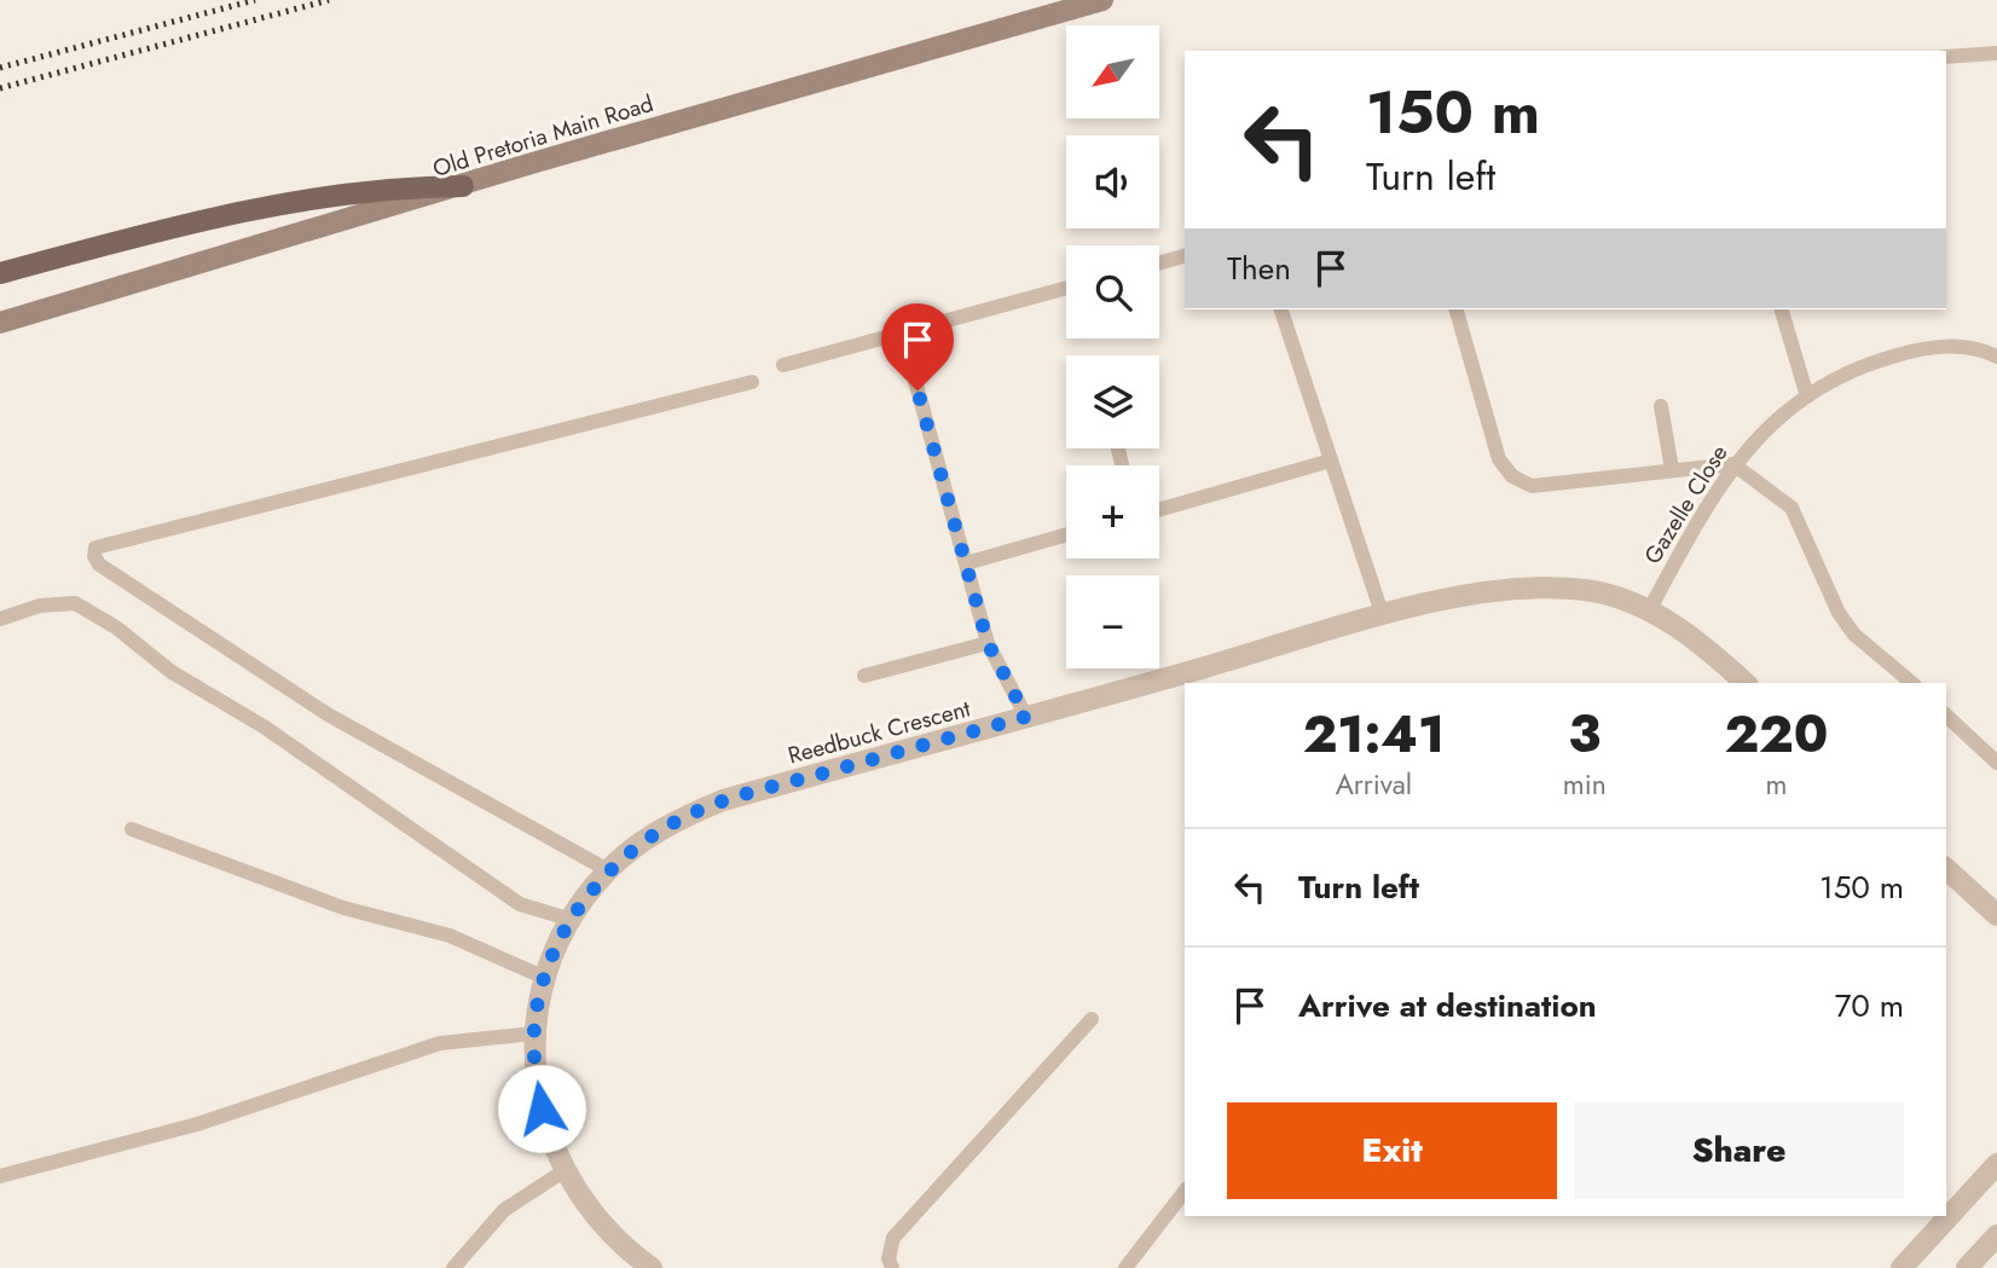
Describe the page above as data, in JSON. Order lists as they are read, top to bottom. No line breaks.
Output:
{"streets":{"main road":["Old Pretoria Main Road"],"street":["Reedbuck Crescent"],"lane":["Gazelle Close"]},"crossings":[["Gazelle Close","Reedbuck Crescent"]],"north":"bottom left","page":{"map_buttons":["+","−"],"turn":["150 m","Turn left"],"then":"Then","eta":["21:41","Arrival","3","min","220","m"],"list":[{"name":"Turn left","value":"150 m"},{"name":"Arrive at destination","value":"70 m"}],"buttons":["Exit","Share"]}}
